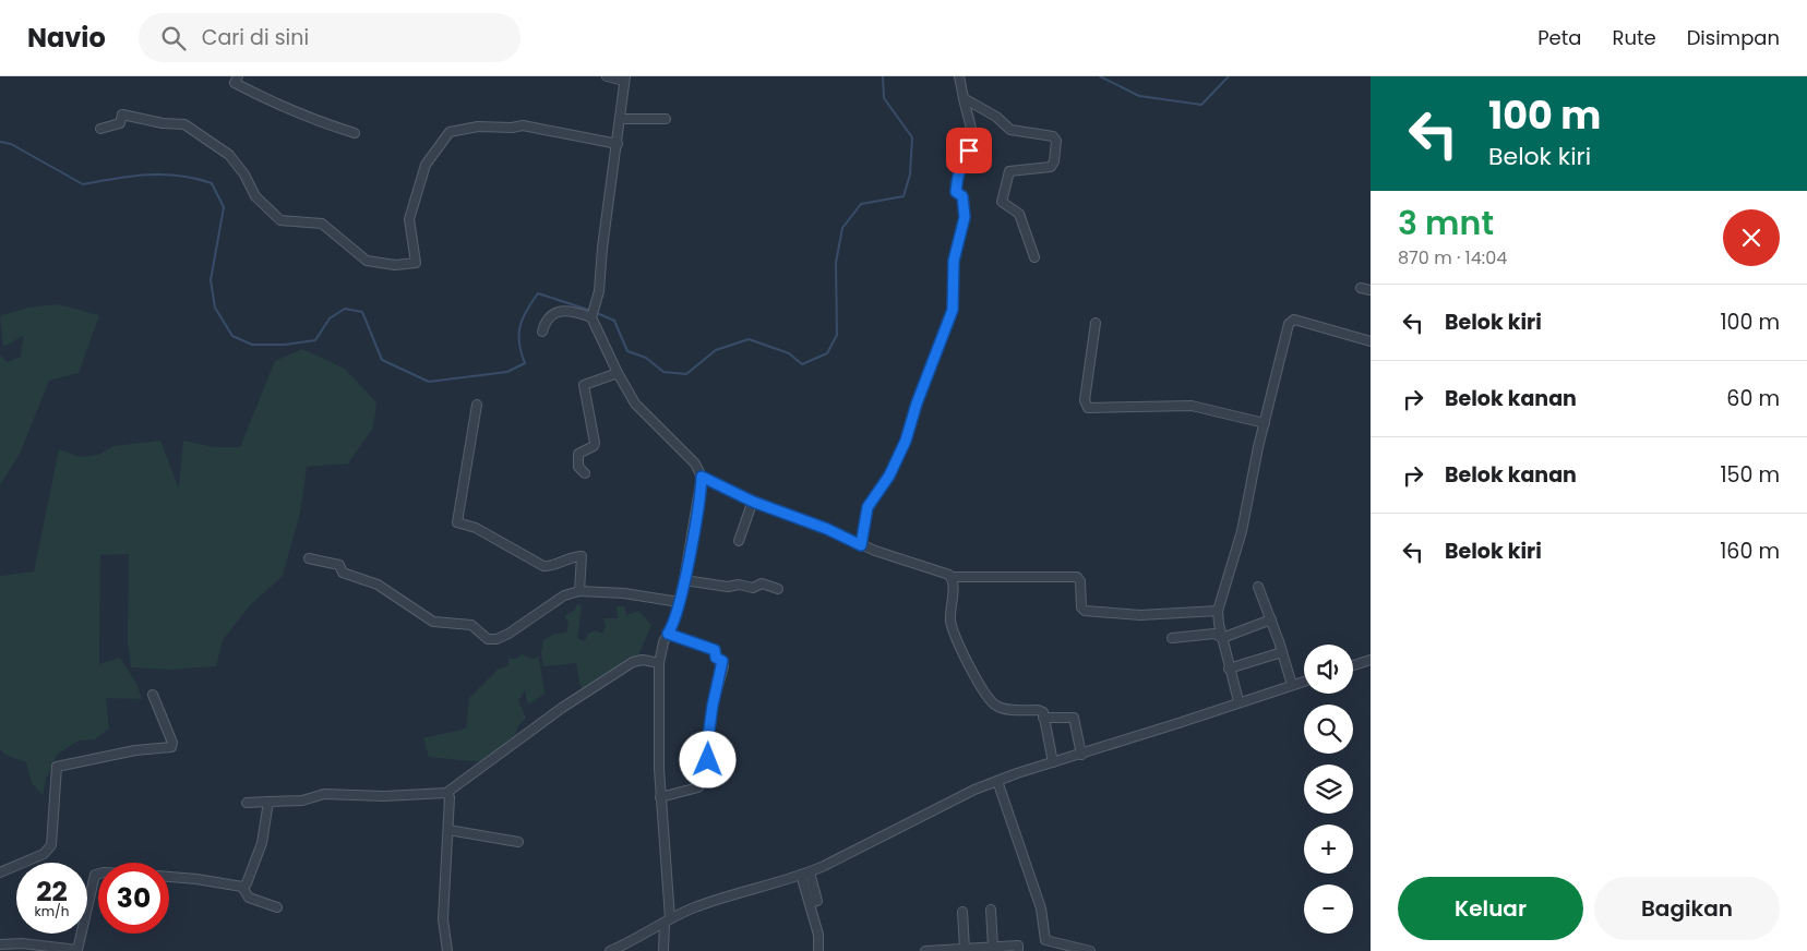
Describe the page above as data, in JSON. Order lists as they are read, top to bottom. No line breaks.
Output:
{"page":{"header":"Navio","search":"Cari di sini","nav":["Peta","Rute","Disimpan"],"turn":["100 m","Belok kiri"],"heading":["3 mnt","870 m · 14:04"],"list":[{"name":"Belok kiri","value":"100 m"},{"name":"Belok kanan","value":"60 m"},{"name":"Belok kanan","value":"150 m"},{"name":"Belok kiri","value":"160 m"}],"map_buttons":["+","−"],"speed":"22 km/h","limit":"30","buttons":["Keluar","Bagikan"]}}
